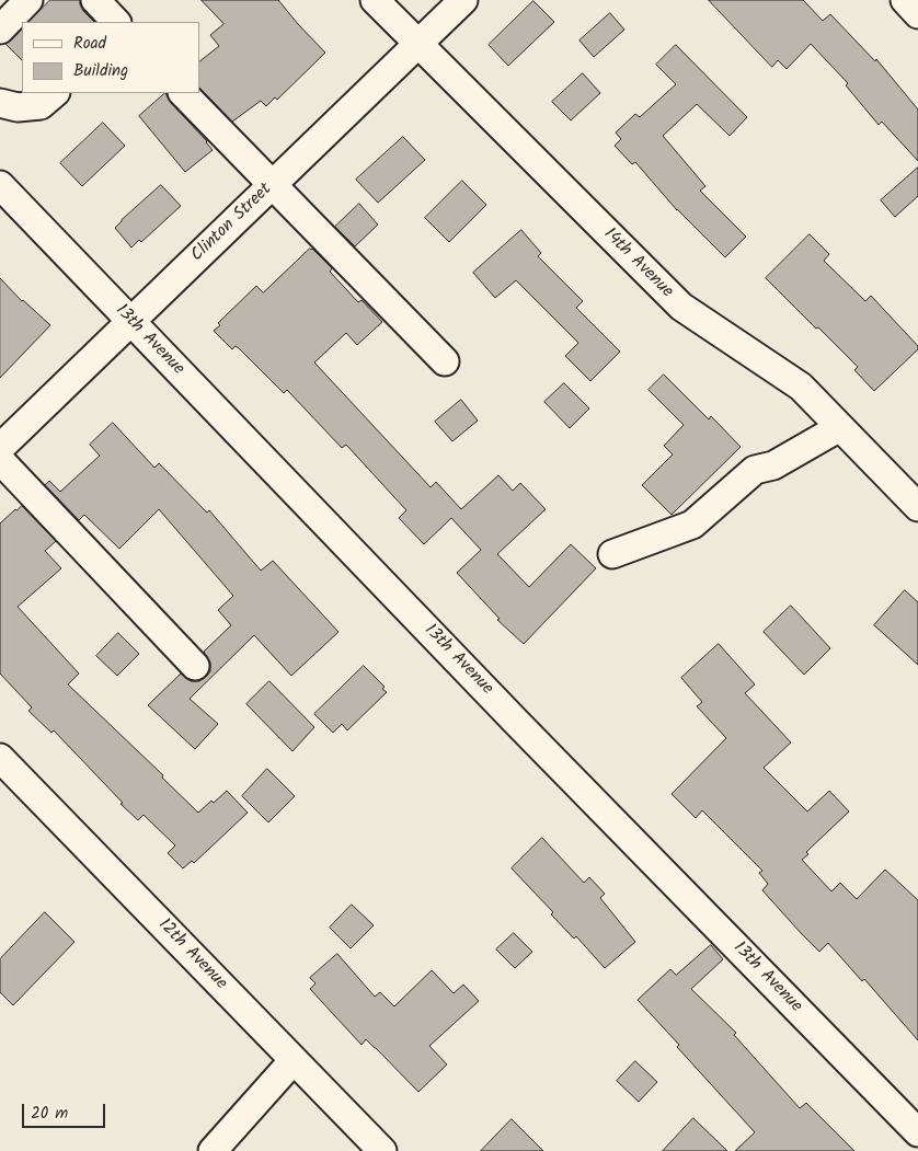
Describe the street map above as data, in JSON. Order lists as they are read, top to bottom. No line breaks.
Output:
{"streets":{"street":["Clinton Street","14th Avenue","13th Avenue","12th Avenue"]},"crossings":[["Clinton Street","14th Avenue"],["Clinton Street","13th Avenue"]],"legend":["Road","Building"],"scale_bar":"20 m"}
